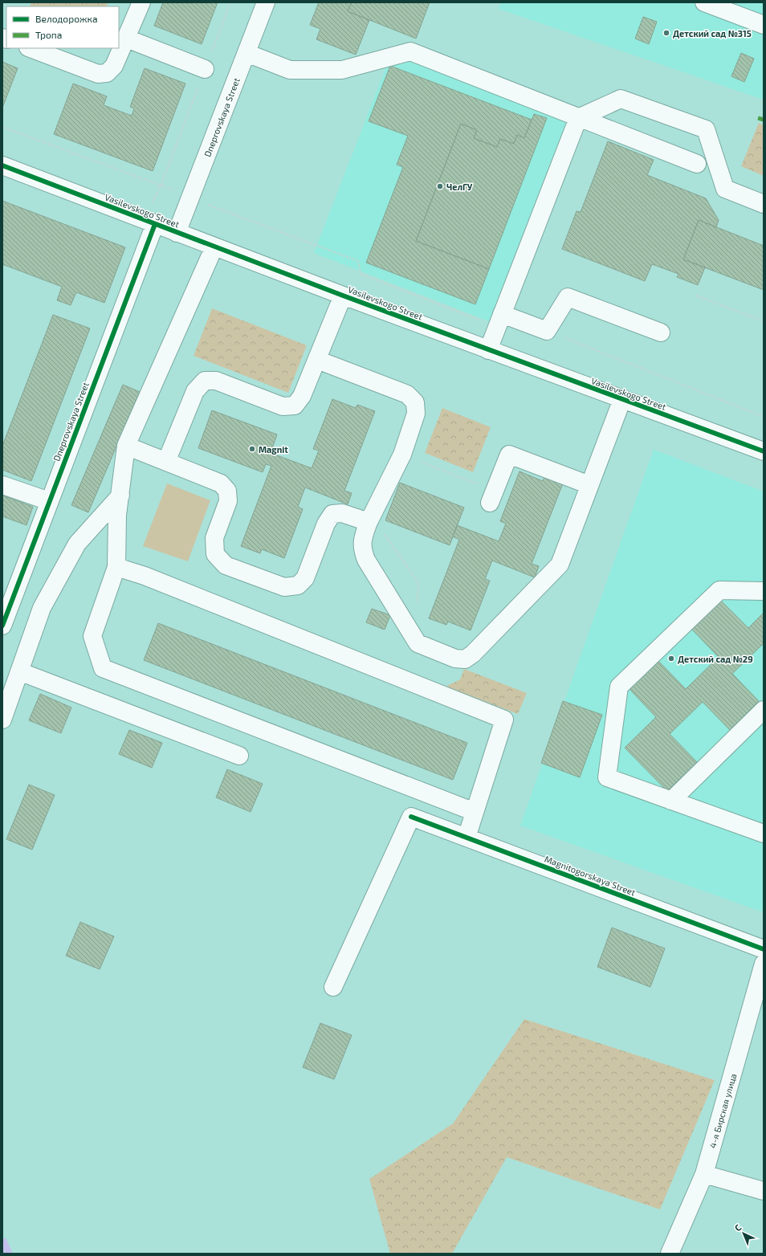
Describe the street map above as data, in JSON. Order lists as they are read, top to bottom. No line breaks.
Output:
{"streets":{"street":["Dneprovskaya Street","Vasilevskogo Street","Magnitogorskaya Street","4-я Бирская улица"]},"crossings":[["Dneprovskaya Street","Vasilevskogo Street"]],"places":["Детский сад №315","ЧелГУ","Magnit","Детский сад №29"],"legend":["Велодорожка","Тропа"],"north":"top left"}
